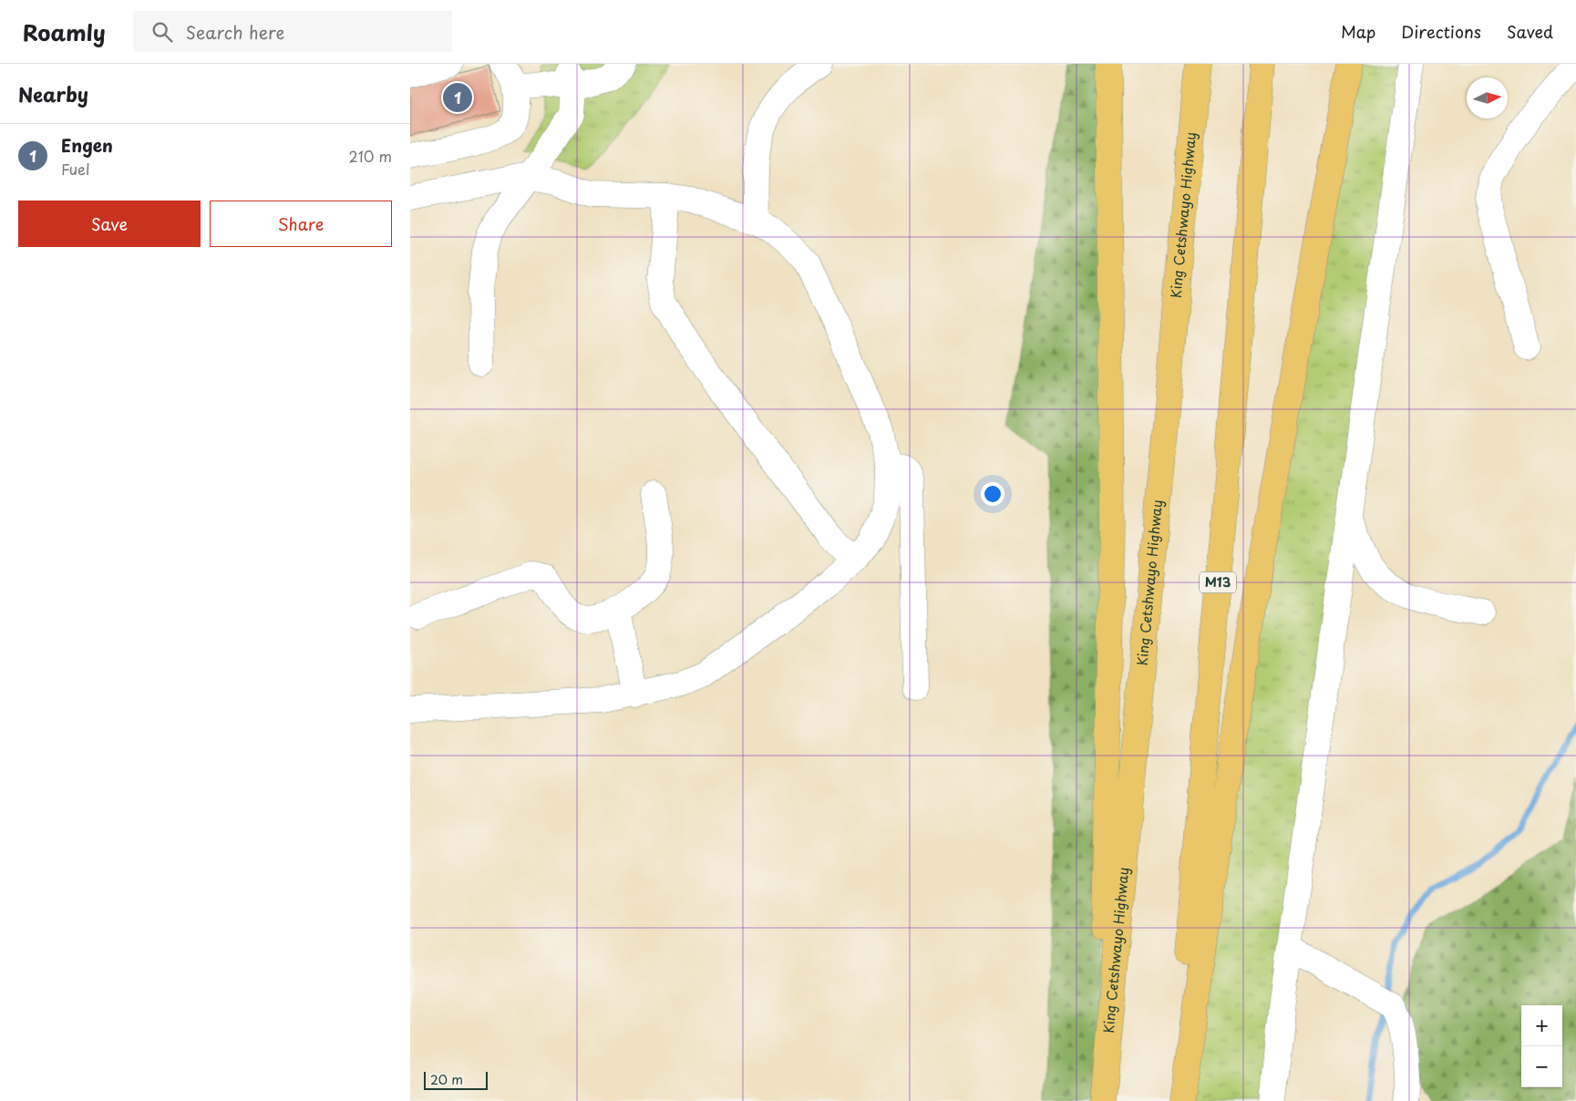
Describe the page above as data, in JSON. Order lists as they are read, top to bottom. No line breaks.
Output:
{"streets":{"highway":["King Cetshwayo Highway","M13"]},"scale_bar":"20 m","north":"right","page":{"header":"Roamly","search":"Search here","nav":["Map","Directions","Saved"],"heading":"Nearby","pins":"1","list":[{"mark":"1","name":"Engen","note":"Fuel","value":"210 m"}],"buttons":["Save","Share"],"map_buttons":["+","−"],"scale":"20 m"}}
